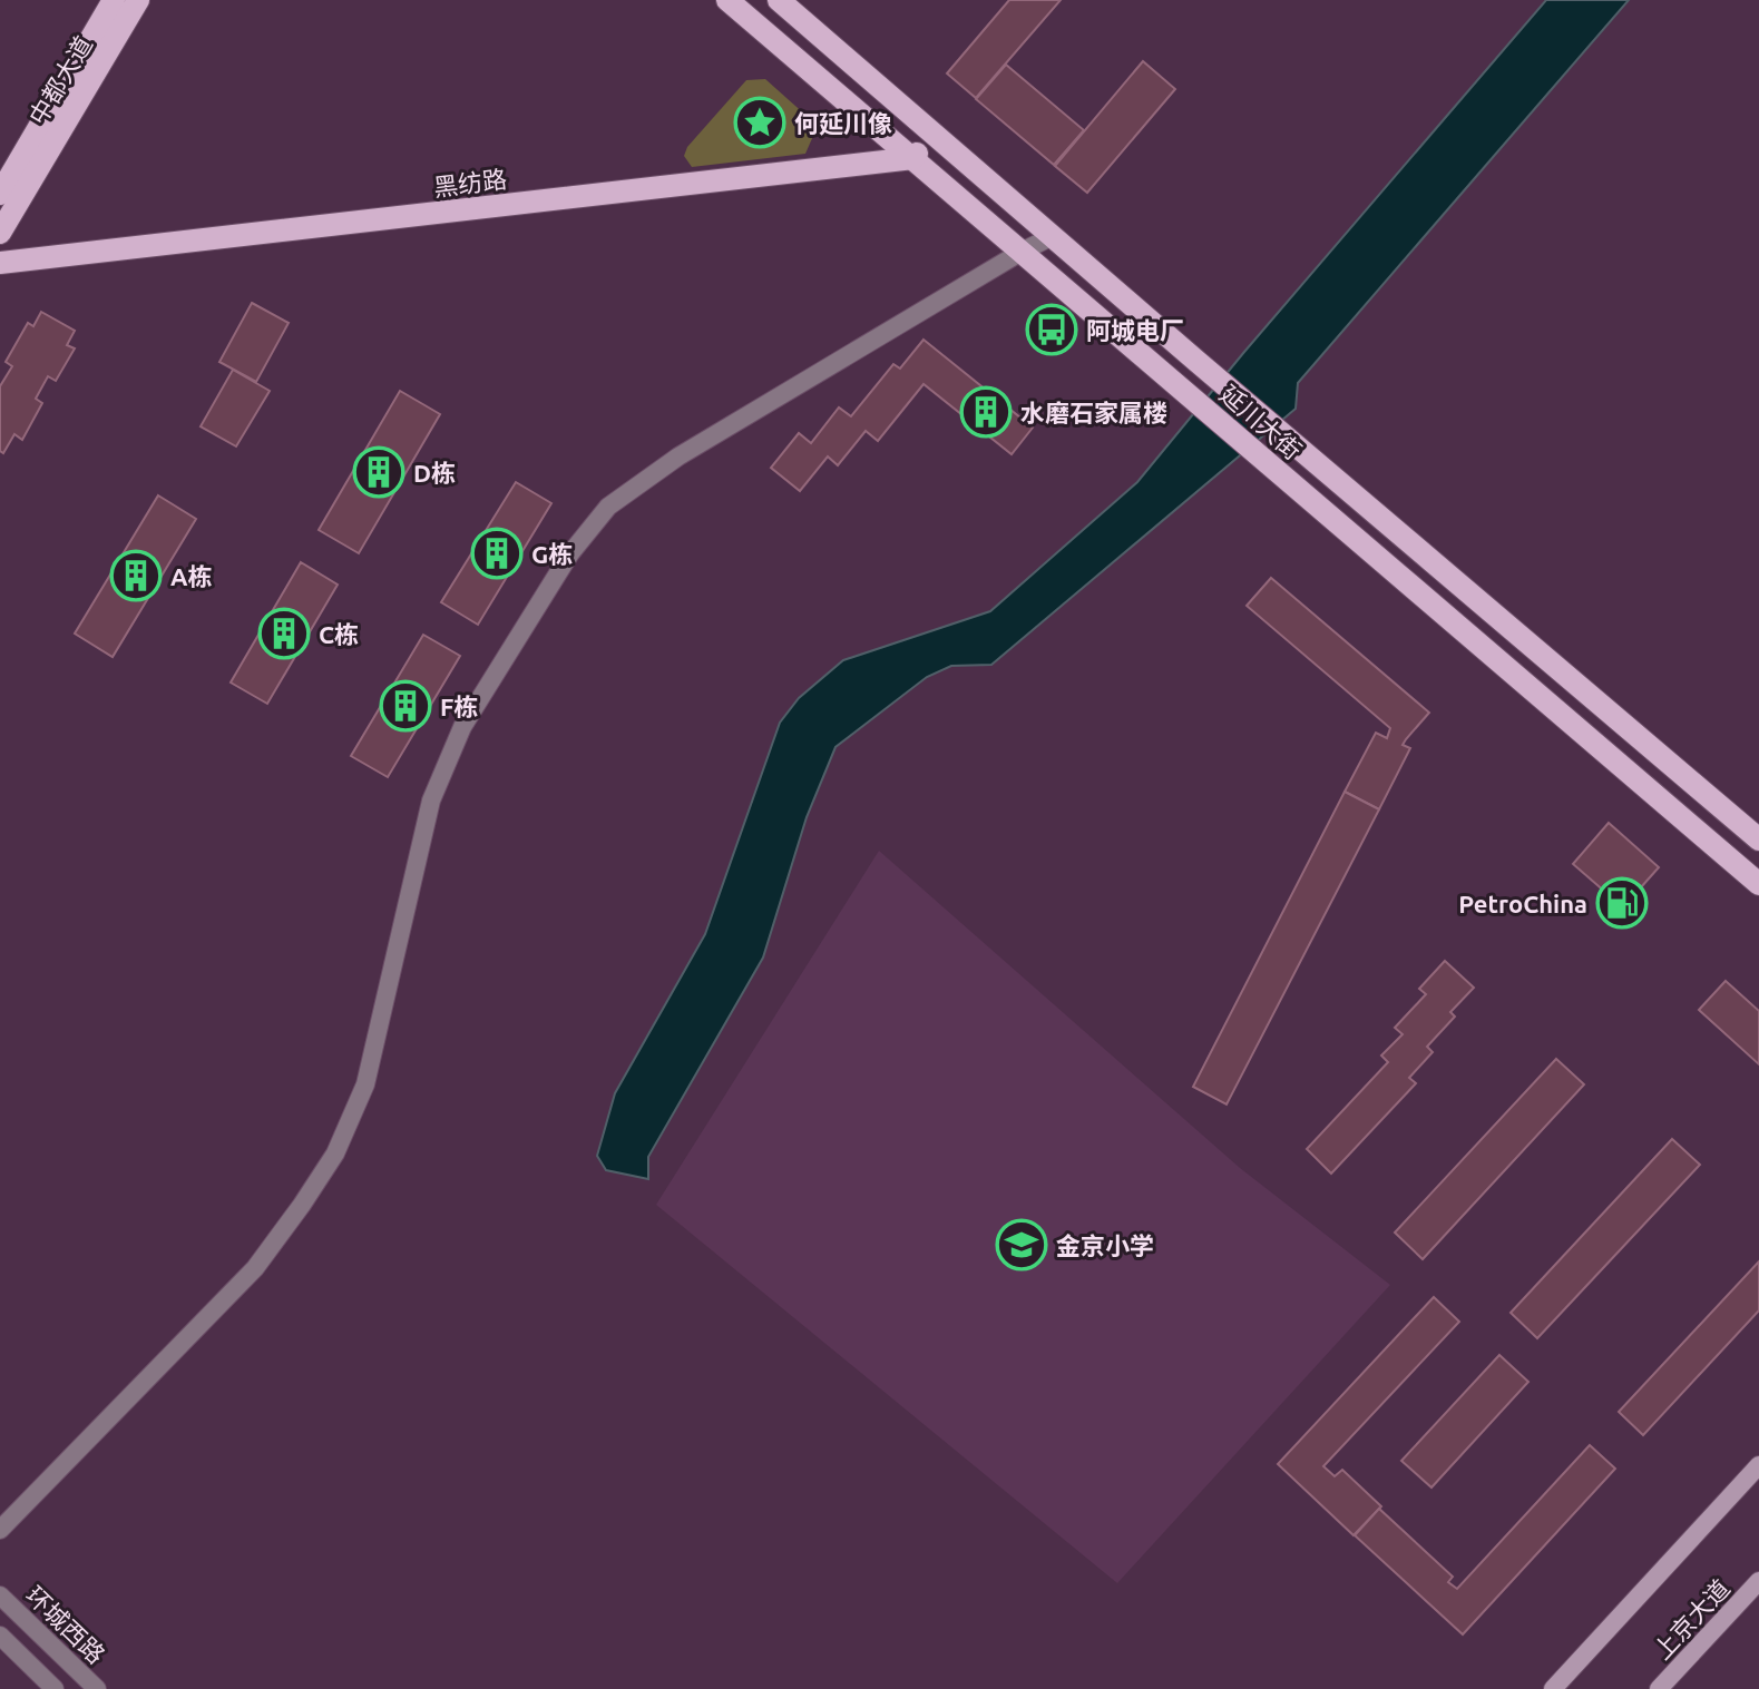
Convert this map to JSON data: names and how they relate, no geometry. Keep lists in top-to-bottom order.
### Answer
{
  "streets": {
    "main road": [
      "中都大道",
      "黑纺路",
      "延川大街",
      "上京大道"
    ],
    "street": ["环城西路"]
  },
  "crossings": [
    ["黑纺路", "延川大街"]
  ],
  "places": {
    "place": ["何延川像"],
    "bus stop": ["阿城电厂"],
    "building": [
      "水磨石家属楼",
      "D栋",
      "G栋",
      "A栋",
      "C栋",
      "F栋"
    ],
    "fuel station": ["PetroChina"],
    "school or university": ["金京小学"]
  }
}
